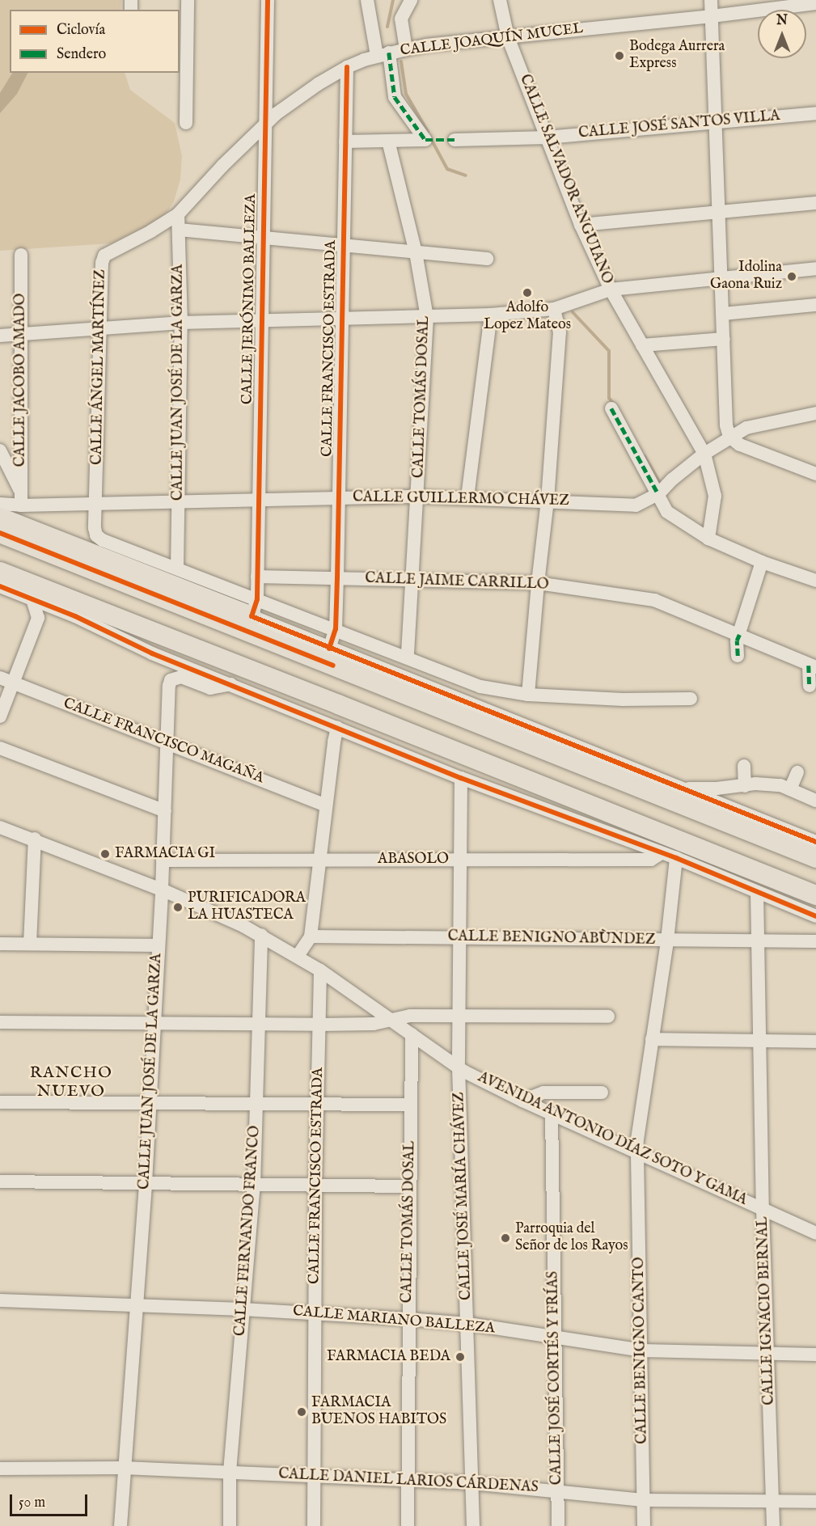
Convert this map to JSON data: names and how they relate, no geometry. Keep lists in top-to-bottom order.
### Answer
{
  "streets": {
    "street": [
      "CALLE JOAQUÍN MUCEL",
      "CALLE JOSÉ SANTOS VILLA",
      "CALLE SALVADOR ANGUIANO",
      "CALLE JERÓNIMO BALLEZA",
      "CALLE FRANCISCO ESTRADA",
      "CALLE ÁNGEL MARTÍNEZ",
      "CALLE JACOBO AMADO",
      "CALLE JUAN JOSÉ DE LA GARZA",
      "CALLE TOMÁS DOSAL",
      "CALLE GUILLERMO CHÁVEZ",
      "CALLE JAIME CARRILLO",
      "CALLE FRANCISCO MAGAÑA",
      "ABASOLO",
      "CALLE BENIGNO ABÙNDEZ",
      "AVENIDA ANTONIO DÍAZ SOTO Y GAMA",
      "CALLE JOSÉ MARÍA CHÁVEZ",
      "CALLE FERNANDO FRANCO",
      "CALLE IGNACIO BERNAL",
      "CALLE MARIANO BALLEZA",
      "CALLE BENIGNO CANTO",
      "CALLE JOSÉ CORTÉS Y FRÍAS",
      "CALLE DANIEL LARIOS CÁRDENAS"
    ]
  },
  "crossings": [
    ["CALLE JOAQUÍN MUCEL", "CALLE SALVADOR ANGUIANO"],
    ["CALLE JOAQUÍN MUCEL", "CALLE JERÓNIMO BALLEZA"],
    ["CALLE JOAQUÍN MUCEL", "CALLE FRANCISCO ESTRADA"],
    ["CALLE JOAQUÍN MUCEL", "CALLE ÁNGEL MARTÍNEZ"],
    ["CALLE JOAQUÍN MUCEL", "CALLE JUAN JOSÉ DE LA GARZA"],
    ["CALLE JOSÉ SANTOS VILLA", "CALLE SALVADOR ANGUIANO"],
    ["CALLE SALVADOR ANGUIANO", "CALLE GUILLERMO CHÁVEZ"],
    ["CALLE JERÓNIMO BALLEZA", "CALLE GUILLERMO CHÁVEZ"],
    ["CALLE JERÓNIMO BALLEZA", "CALLE JAIME CARRILLO"],
    ["CALLE FRANCISCO ESTRADA", "CALLE GUILLERMO CHÁVEZ"],
    ["CALLE FRANCISCO ESTRADA", "CALLE JAIME CARRILLO"],
    ["CALLE FRANCISCO ESTRADA", "AVENIDA ANTONIO DÍAZ SOTO Y GAMA"],
    ["CALLE FRANCISCO ESTRADA", "CALLE MARIANO BALLEZA"],
    ["CALLE FRANCISCO ESTRADA", "CALLE DANIEL LARIOS CÁRDENAS"],
    ["CALLE ÁNGEL MARTÍNEZ", "CALLE JUAN JOSÉ DE LA GARZA"],
    ["CALLE ÁNGEL MARTÍNEZ", "CALLE GUILLERMO CHÁVEZ"],
    ["CALLE JACOBO AMADO", "CALLE GUILLERMO CHÁVEZ"],
    ["CALLE JUAN JOSÉ DE LA GARZA", "CALLE GUILLERMO CHÁVEZ"],
    ["CALLE JUAN JOSÉ DE LA GARZA", "CALLE FRANCISCO MAGAÑA"],
    ["CALLE JUAN JOSÉ DE LA GARZA", "ABASOLO"],
    ["CALLE JUAN JOSÉ DE LA GARZA", "AVENIDA ANTONIO DÍAZ SOTO Y GAMA"],
    ["CALLE JUAN JOSÉ DE LA GARZA", "CALLE MARIANO BALLEZA"],
    ["CALLE JUAN JOSÉ DE LA GARZA", "CALLE DANIEL LARIOS CÁRDENAS"],
    ["CALLE TOMÁS DOSAL", "CALLE GUILLERMO CHÁVEZ"],
    ["CALLE TOMÁS DOSAL", "CALLE JAIME CARRILLO"],
    ["CALLE TOMÁS DOSAL", "AVENIDA ANTONIO DÍAZ SOTO Y GAMA"],
    ["CALLE TOMÁS DOSAL", "CALLE MARIANO BALLEZA"],
    ["CALLE TOMÁS DOSAL", "CALLE DANIEL LARIOS CÁRDENAS"],
    ["ABASOLO", "CALLE JOSÉ MARÍA CHÁVEZ"],
    ["CALLE BENIGNO ABÙNDEZ", "CALLE JOSÉ MARÍA CHÁVEZ"],
    ["CALLE BENIGNO ABÙNDEZ", "CALLE IGNACIO BERNAL"],
    ["CALLE BENIGNO ABÙNDEZ", "CALLE BENIGNO CANTO"],
    ["AVENIDA ANTONIO DÍAZ SOTO Y GAMA", "CALLE JOSÉ MARÍA CHÁVEZ"],
    ["AVENIDA ANTONIO DÍAZ SOTO Y GAMA", "CALLE FERNANDO FRANCO"],
    ["AVENIDA ANTONIO DÍAZ SOTO Y GAMA", "CALLE IGNACIO BERNAL"],
    ["AVENIDA ANTONIO DÍAZ SOTO Y GAMA", "CALLE BENIGNO CANTO"],
    ["AVENIDA ANTONIO DÍAZ SOTO Y GAMA", "CALLE JOSÉ CORTÉS Y FRÍAS"],
    ["CALLE JOSÉ MARÍA CHÁVEZ", "CALLE MARIANO BALLEZA"],
    ["CALLE JOSÉ MARÍA CHÁVEZ", "CALLE DANIEL LARIOS CÁRDENAS"],
    ["CALLE FERNANDO FRANCO", "CALLE MARIANO BALLEZA"],
    ["CALLE FERNANDO FRANCO", "CALLE DANIEL LARIOS CÁRDENAS"],
    ["CALLE IGNACIO BERNAL", "CALLE MARIANO BALLEZA"],
    ["CALLE IGNACIO BERNAL", "CALLE DANIEL LARIOS CÁRDENAS"],
    ["CALLE MARIANO BALLEZA", "CALLE BENIGNO CANTO"],
    ["CALLE MARIANO BALLEZA", "CALLE JOSÉ CORTÉS Y FRÍAS"],
    ["CALLE BENIGNO CANTO", "CALLE DANIEL LARIOS CÁRDENAS"],
    ["CALLE JOSÉ CORTÉS Y FRÍAS", "CALLE DANIEL LARIOS CÁRDENAS"]
  ],
  "districts": ["RANCHO NUEVO"],
  "places": [
    "Bodega Aurrera Express",
    "Idolina Gaona Ruiz",
    "Adolfo Lopez Mateos",
    "FARMACIA GI",
    "PURIFICADORA LA HUASTECA",
    "Parroquia del Señor de los Rayos",
    "FARMACIA BEDA",
    "FARMACIA BUENOS HABITOS"
  ],
  "legend": ["Ciclovía", "Sendero"],
  "scale_bar": "50 m",
  "north": "top"
}
